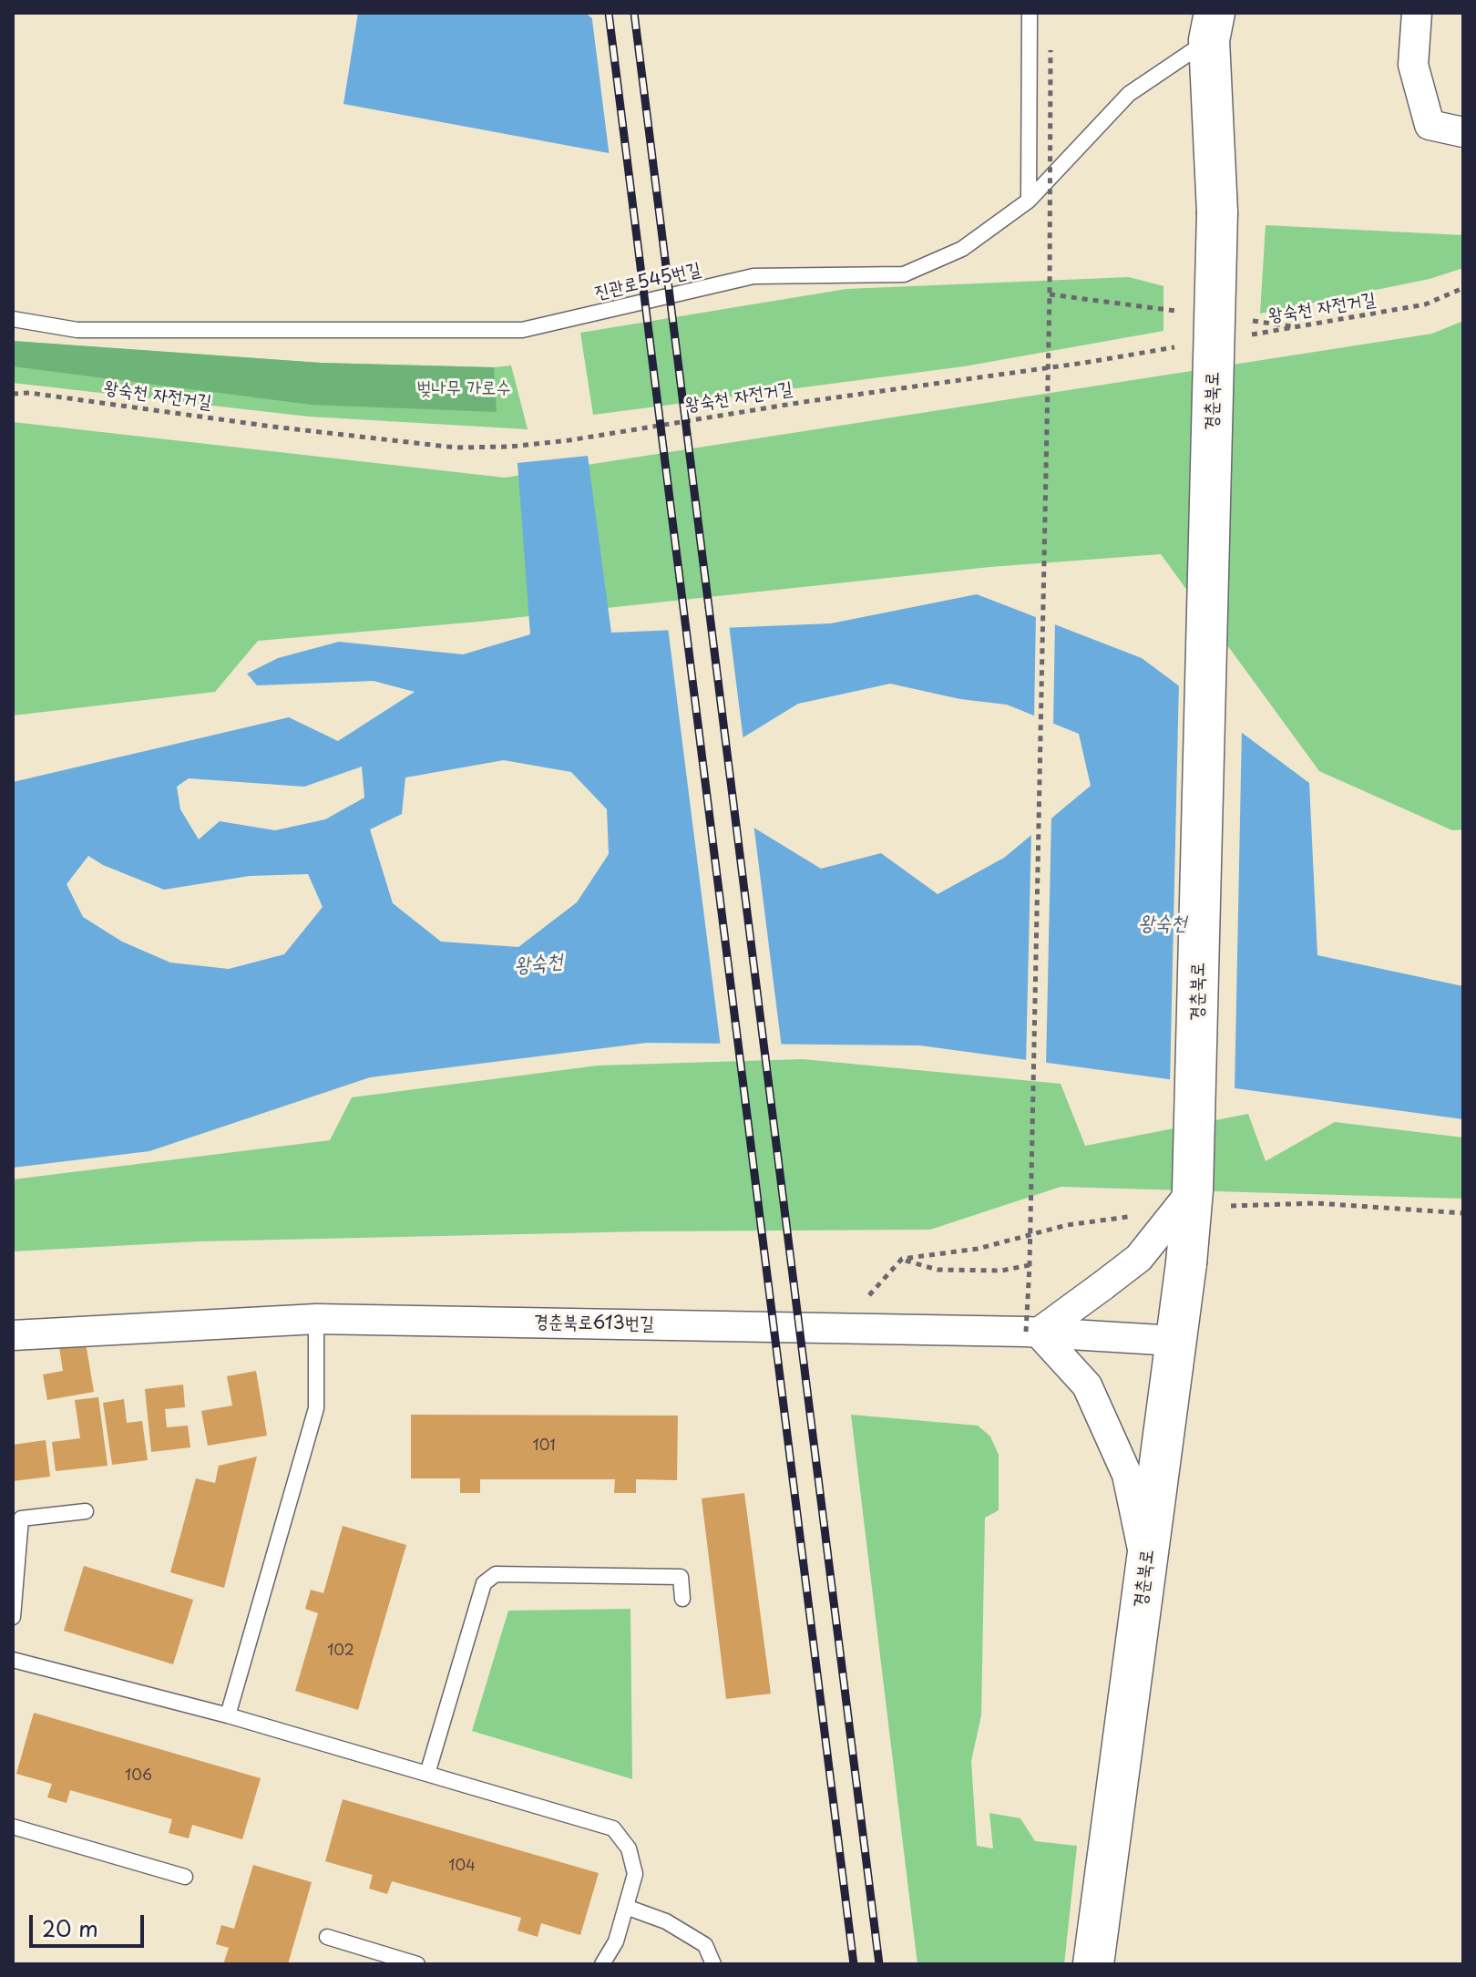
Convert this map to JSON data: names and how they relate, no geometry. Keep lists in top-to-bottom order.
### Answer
{
  "streets": {
    "street": ["경춘북로", "경춘북로613번길"],
    "lane": ["진관로545번길"],
    "path": ["왕숙천 자전거길"]
  },
  "crossings": [
    ["진관로545번길", "경춘북로"],
    ["경춘북로", "경춘북로613번길"]
  ],
  "water": ["왕숙천"],
  "parks": ["벚나무 가로수"],
  "house_numbers": [
    "101",
    "102",
    "106",
    "104"
  ],
  "scale_bar": "20 m"
}
